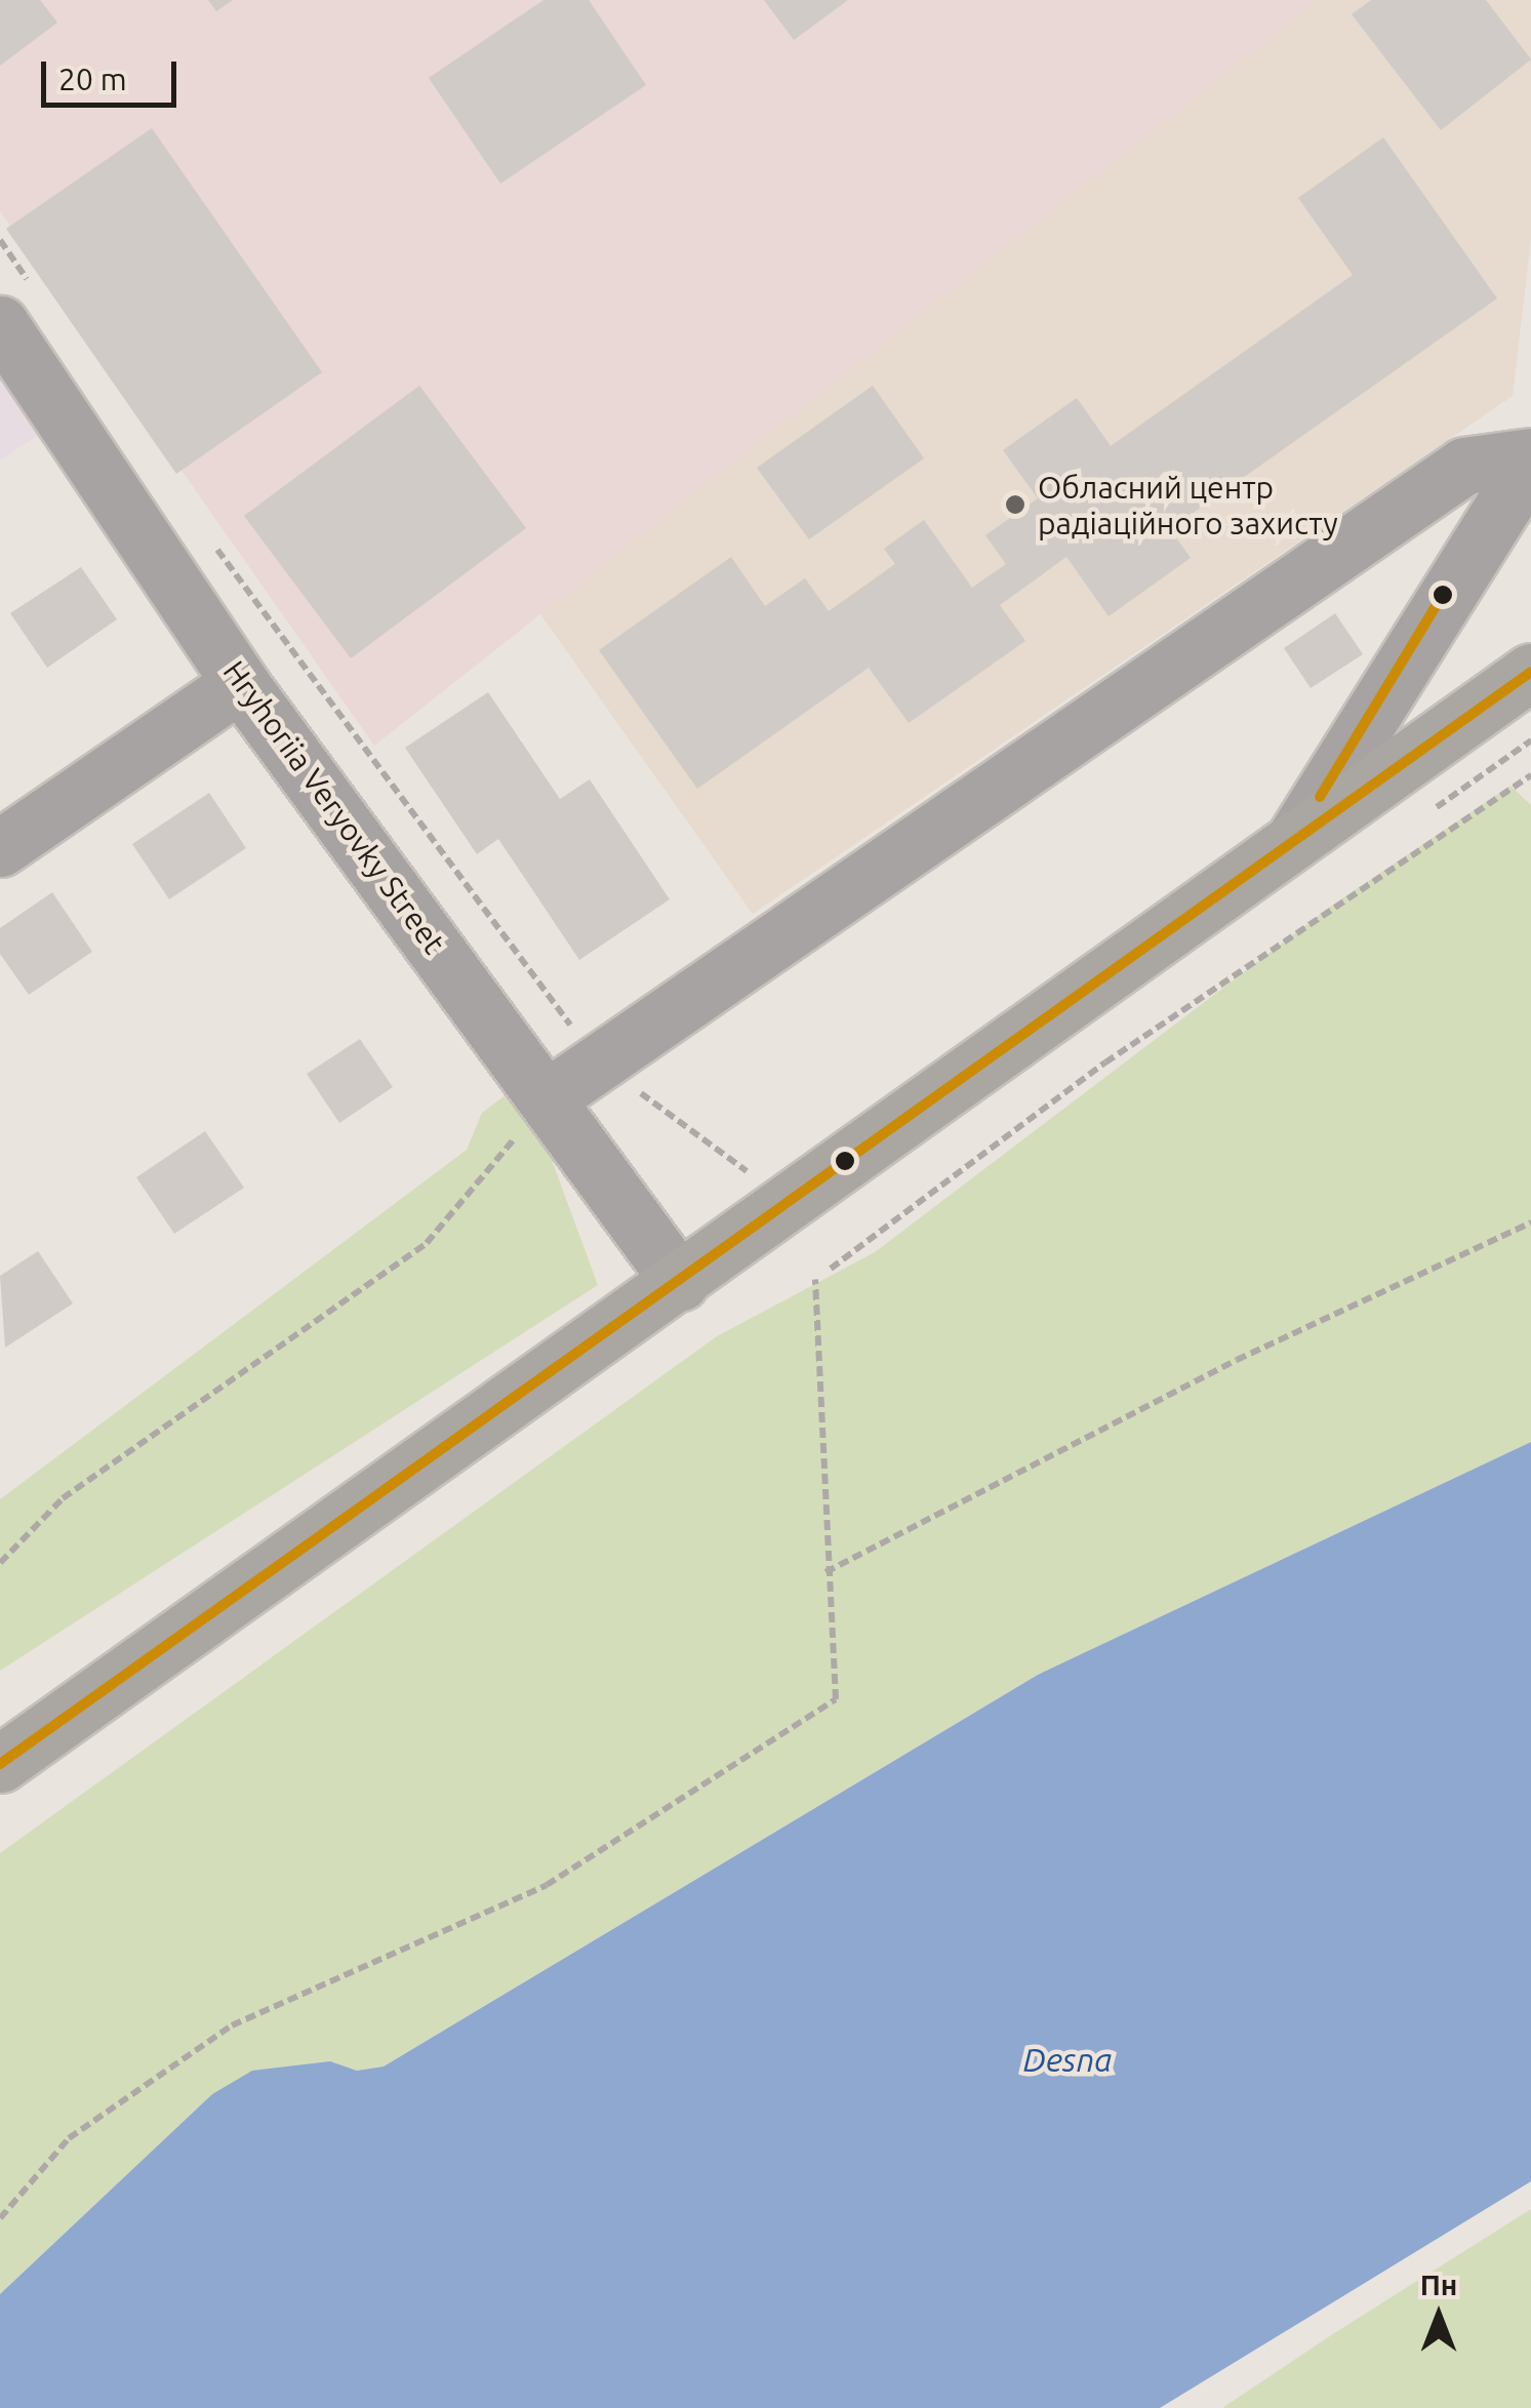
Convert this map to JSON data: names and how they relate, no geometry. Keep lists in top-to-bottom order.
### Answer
{
  "streets": {
    "street": ["Hryhoriia Veryovky Street"]
  },
  "water": ["Desna"],
  "places": ["Обласний центр радіаційного захисту"],
  "scale_bar": "20 m",
  "north": "top"
}
